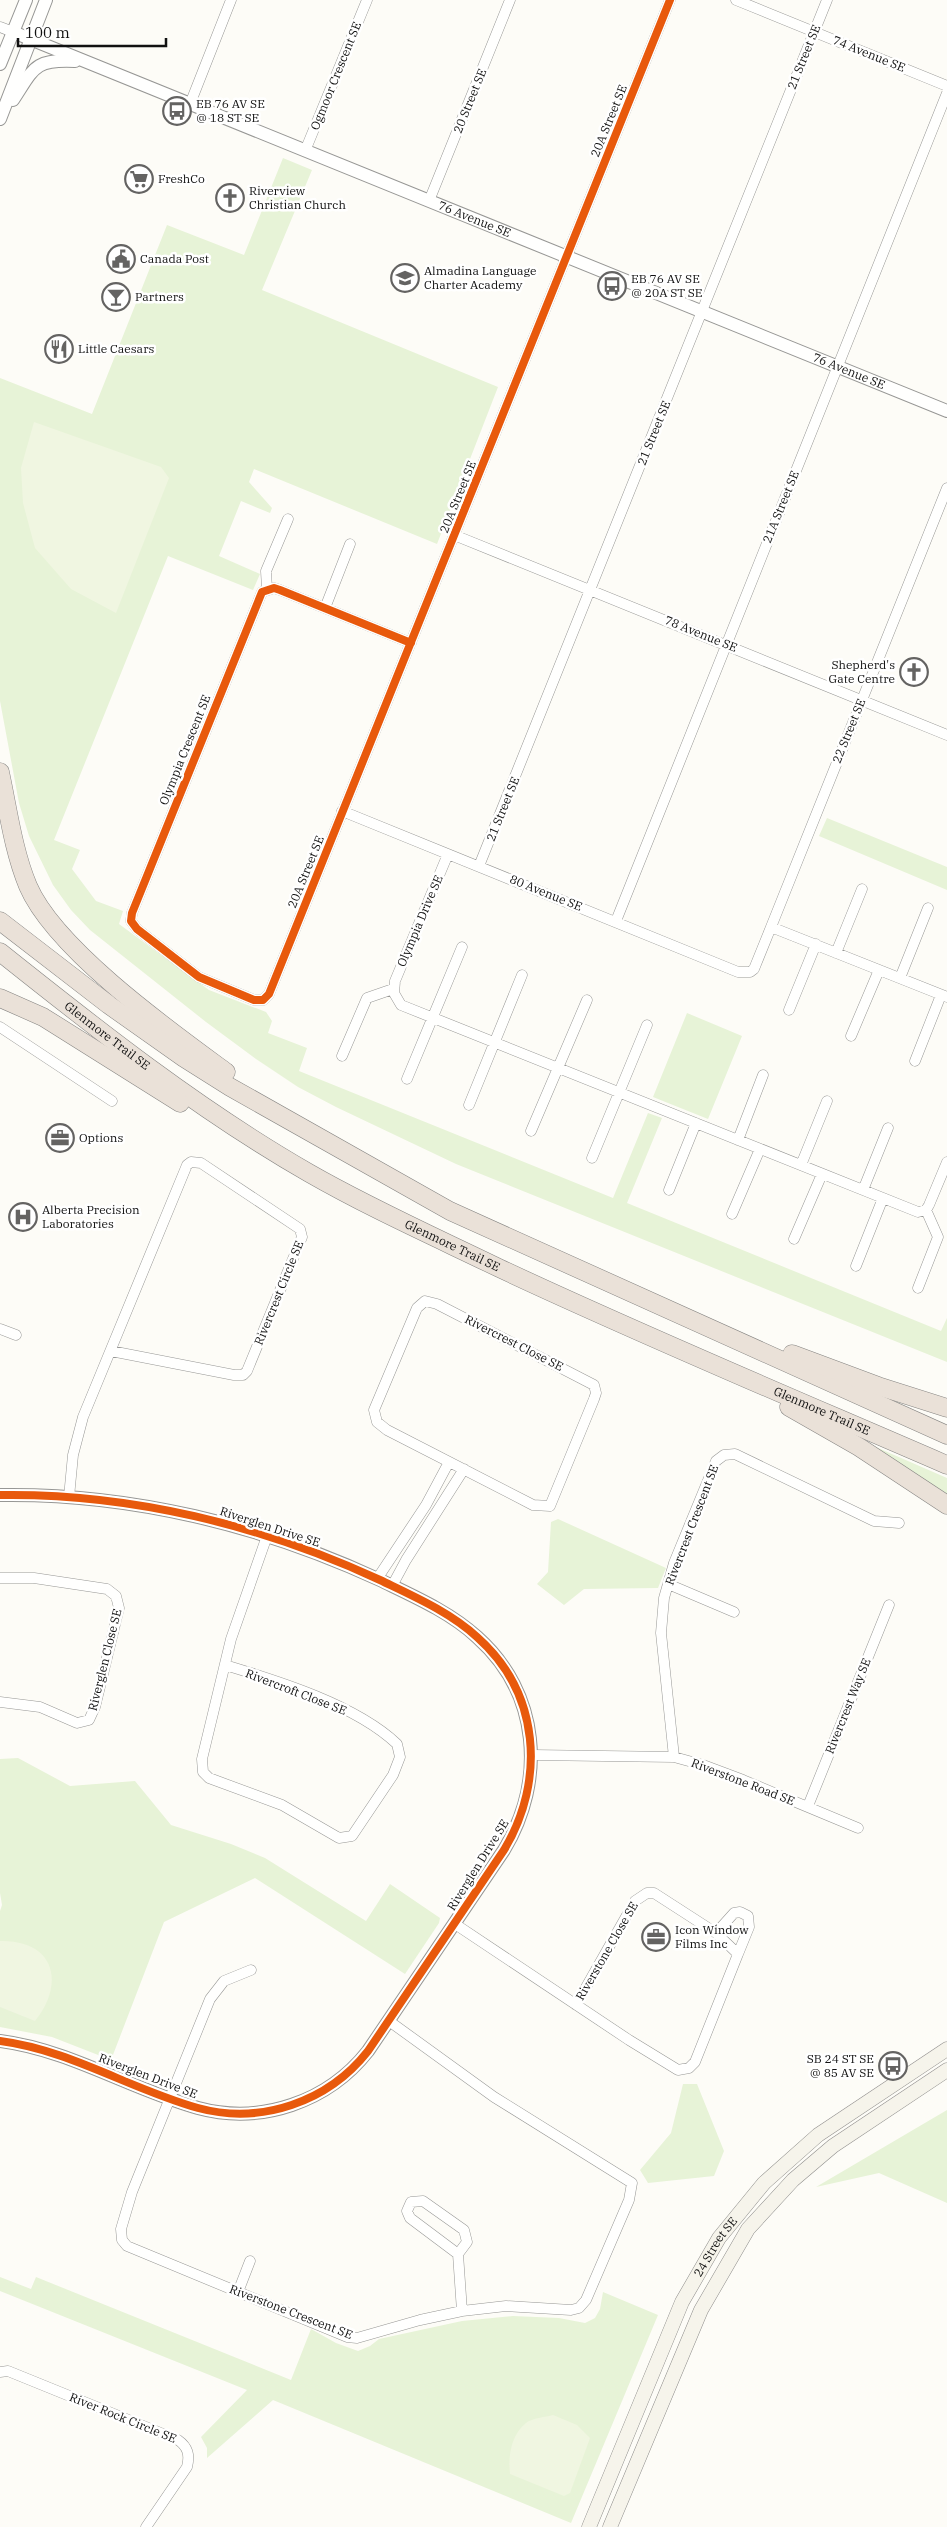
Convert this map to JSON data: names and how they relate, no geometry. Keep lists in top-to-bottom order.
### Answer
{
  "streets": {
    "highway": ["Glenmore Trail SE"],
    "main road": ["24 Street SE"],
    "street": [
      "74 Avenue SE",
      "21 Street SE",
      "Ogmoor Crescent SE",
      "20 Street SE",
      "20A Street SE",
      "76 Avenue SE",
      "21A Street SE",
      "78 Avenue SE",
      "22 Street SE",
      "Olympia Crescent SE",
      "80 Avenue SE",
      "Olympia Drive SE",
      "Rivercrest Circle SE",
      "Rivercrest Close SE",
      "Rivercrest Crescent SE",
      "Riverglen Drive SE",
      "Riverglen Close SE",
      "Rivercroft Close SE",
      "Rivercrest Way SE",
      "Riverstone Road SE",
      "Riverstone Close SE",
      "Riverstone Crescent SE",
      "River Rock Circle SE"
    ]
  },
  "crossings": [
    ["74 Avenue SE", "21 Street SE"],
    ["21 Street SE", "76 Avenue SE"],
    ["21 Street SE", "78 Avenue SE"],
    ["21 Street SE", "80 Avenue SE"],
    ["Ogmoor Crescent SE", "76 Avenue SE"],
    ["20 Street SE", "76 Avenue SE"],
    ["20A Street SE", "76 Avenue SE"],
    ["20A Street SE", "78 Avenue SE"],
    ["20A Street SE", "Olympia Crescent SE"],
    ["20A Street SE", "80 Avenue SE"],
    ["76 Avenue SE", "21A Street SE"],
    ["21A Street SE", "78 Avenue SE"],
    ["21A Street SE", "80 Avenue SE"],
    ["78 Avenue SE", "22 Street SE"],
    ["22 Street SE", "80 Avenue SE"],
    ["80 Avenue SE", "Olympia Drive SE"],
    ["Rivercrest Circle SE", "Riverglen Drive SE"],
    ["Rivercrest Crescent SE", "Riverstone Road SE"],
    ["Riverglen Drive SE", "Rivercroft Close SE"],
    ["Riverglen Drive SE", "Riverstone Road SE"],
    ["Riverglen Drive SE", "Riverstone Close SE"],
    ["Riverglen Drive SE", "Riverstone Crescent SE"],
    ["Rivercrest Way SE", "Riverstone Road SE"]
  ],
  "places": {
    "bus stop": ["EB 76 AV SE @ 18 ST SE", "EB 76 AV SE @ 20A ST SE", "SB 24 ST SE @ 85 AV SE"],
    "supermarket": ["FreshCo"],
    "church": ["Riverview Christian Church", "Shepherd's Gate Centre"],
    "public building": ["Canada Post"],
    "school or university": ["Almadina Language Charter Academy"],
    "bar": ["Partners"],
    "restaurant": ["Little Caesars"],
    "office": ["Options", "Icon Window Films Inc"],
    "hospital": ["Alberta Precision Laboratories"]
  },
  "scale_bar": "100 m"
}
